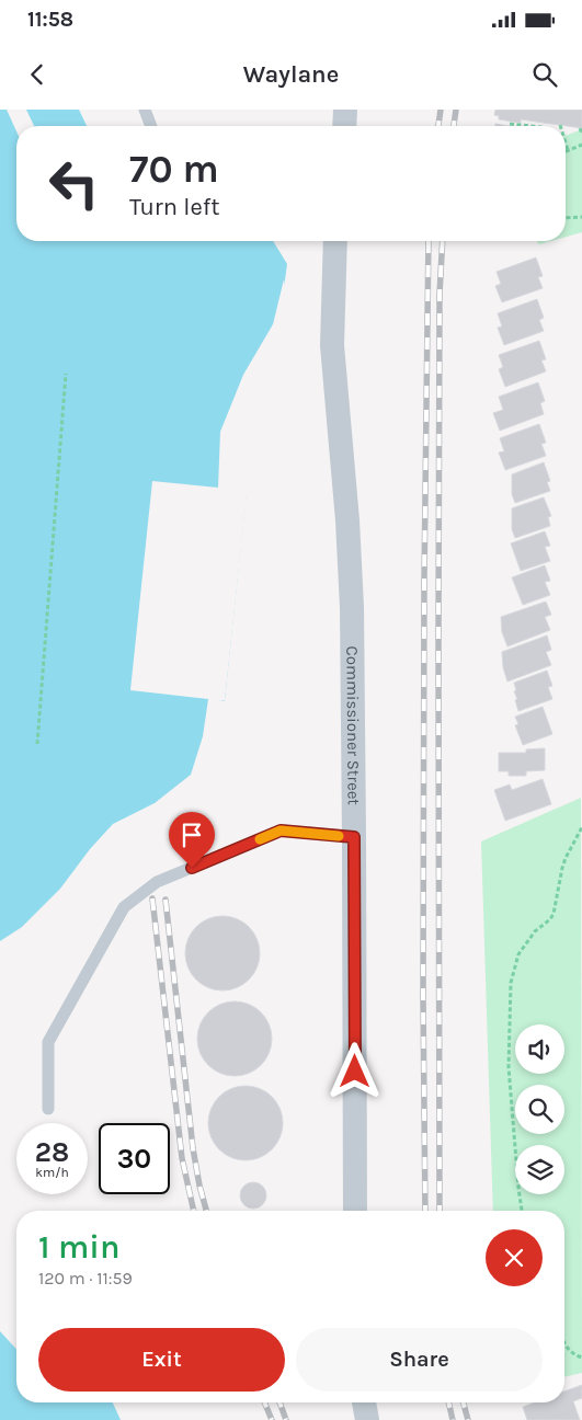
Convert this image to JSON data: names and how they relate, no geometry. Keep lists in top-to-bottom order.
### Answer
{
  "streets": {
    "street": ["Commissioner Street"]
  },
  "page": {
    "status": "11:58",
    "header": "Waylane",
    "turn": ["70 m", "Turn left"],
    "speed": "28 km/h",
    "limit": "30",
    "heading": ["1 min", "120 m · 11:59"],
    "buttons": ["Exit", "Share"]
  }
}
